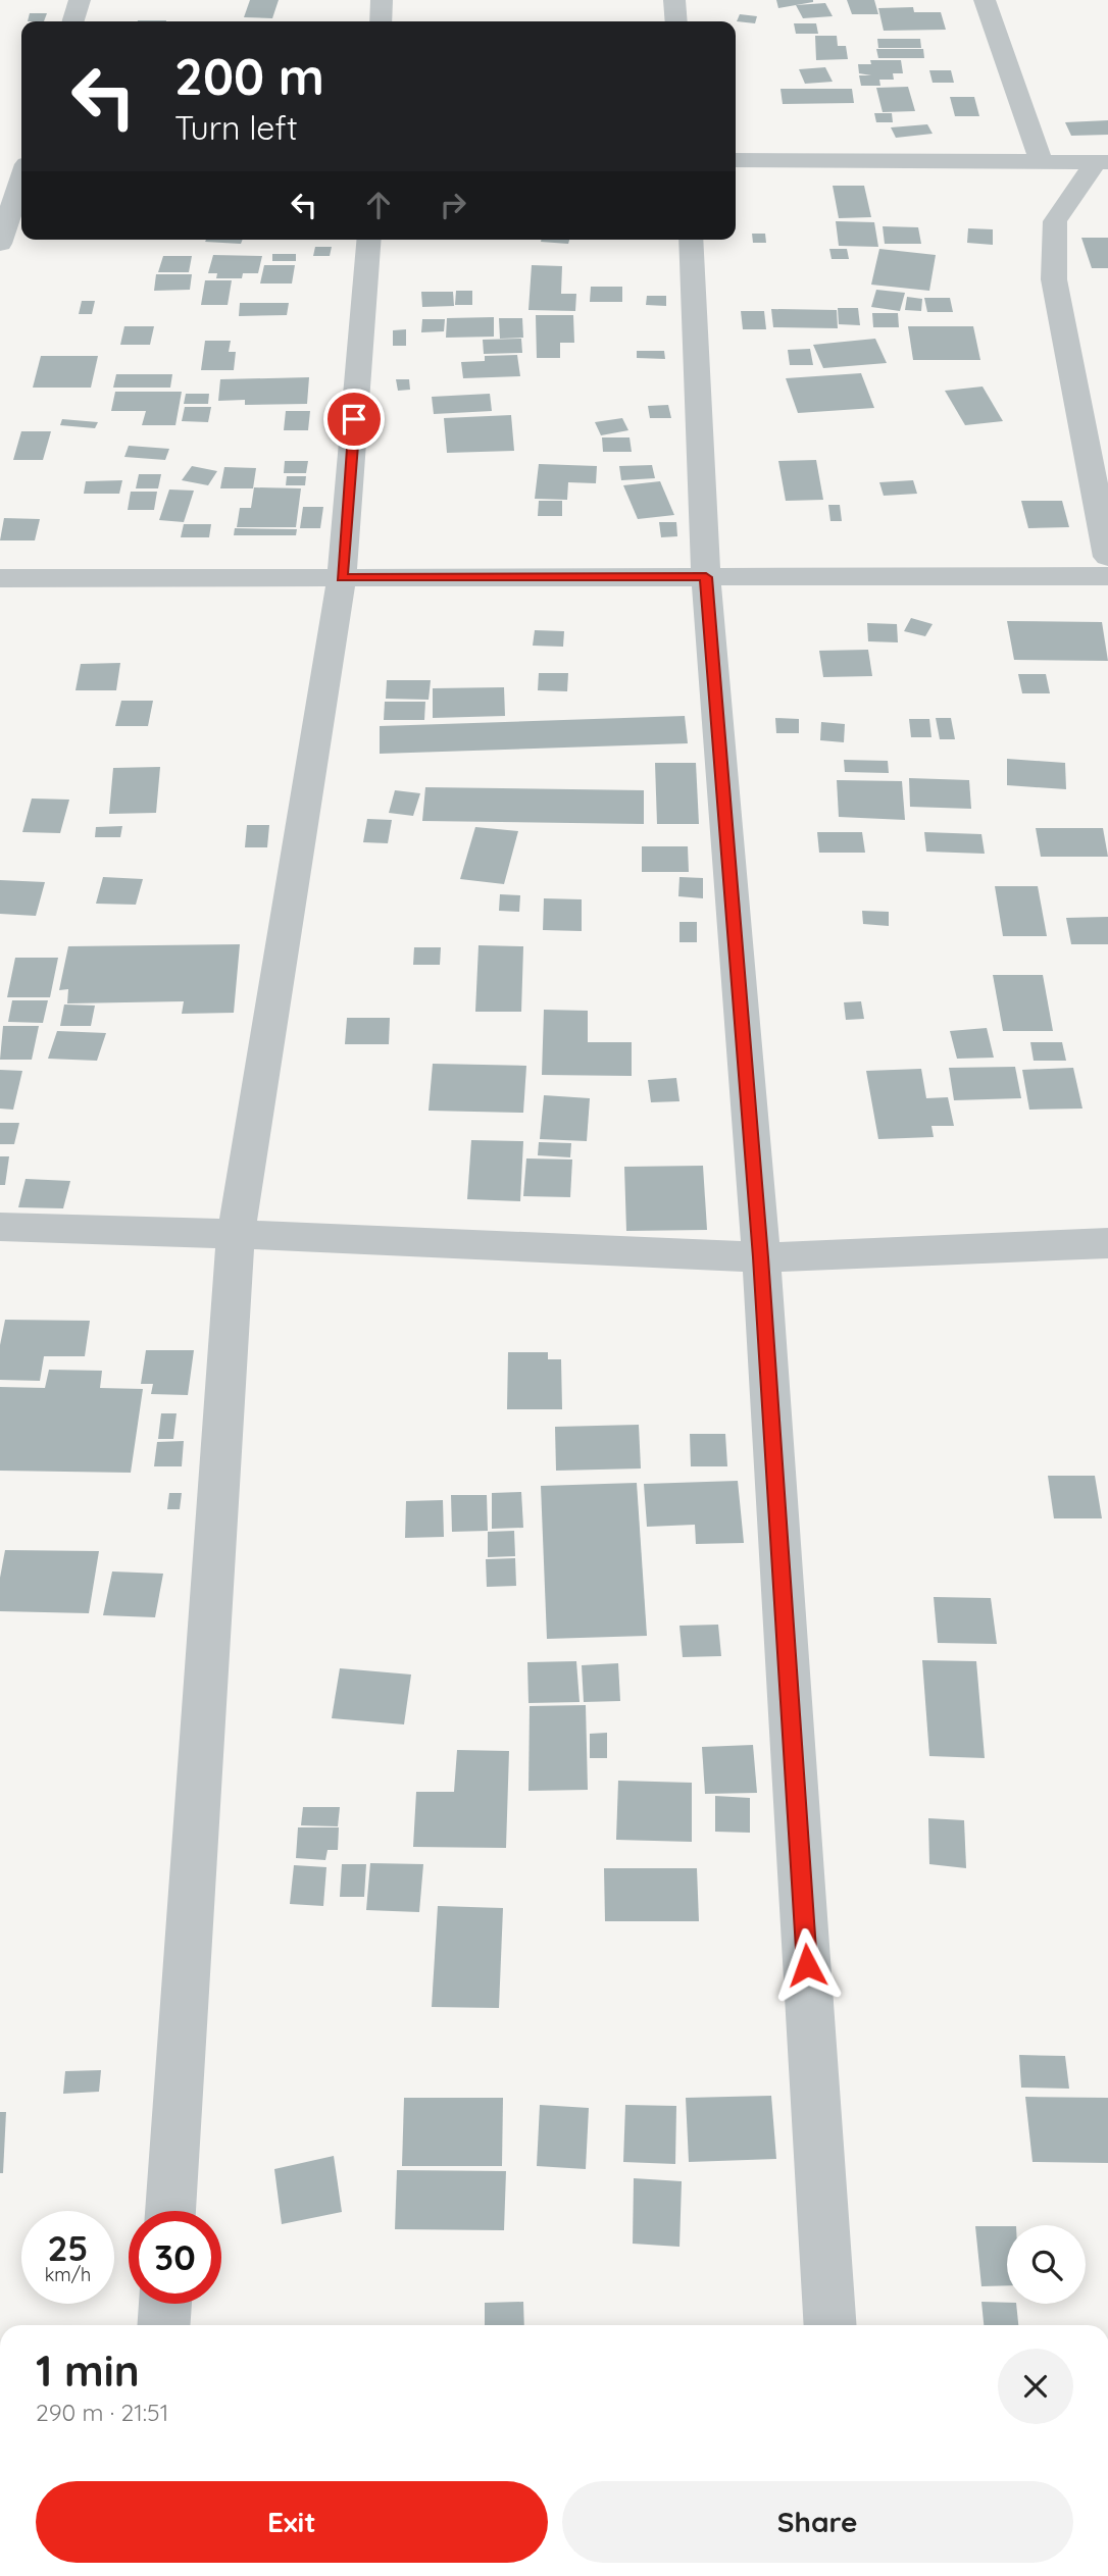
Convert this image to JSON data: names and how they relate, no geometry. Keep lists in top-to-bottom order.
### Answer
{
  "page": {
    "turn": ["200 m", "Turn left"],
    "speed": "25 km/h",
    "limit": "30",
    "heading": ["1 min", "290 m · 21:51"],
    "buttons": ["Exit", "Share"]
  }
}
